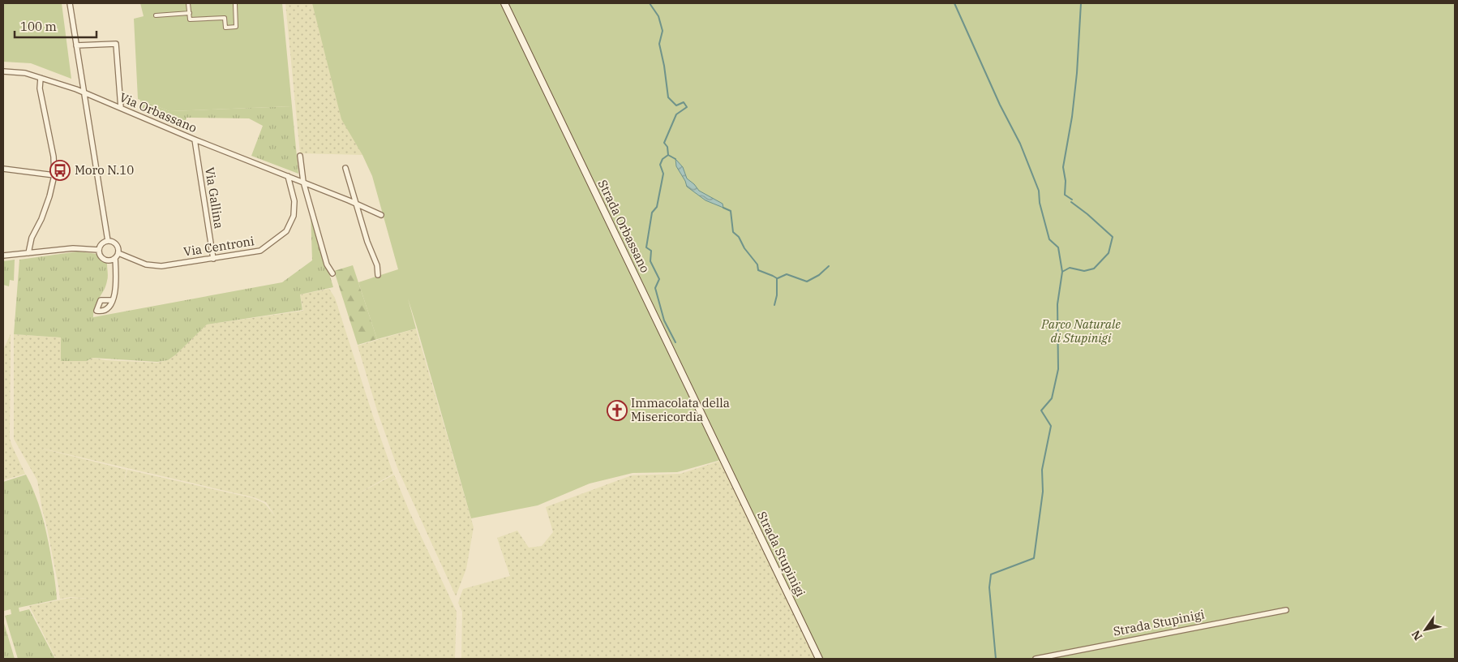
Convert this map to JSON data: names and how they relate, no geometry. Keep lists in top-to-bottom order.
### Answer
{
  "streets": {
    "main road": ["Strada Orbassano", "Strada Stupinigi"],
    "street": ["Via Orbassano", "Via Gallina", "Via Centroni"]
  },
  "crossings": [
    ["Via Orbassano", "Via Gallina"],
    ["Via Orbassano", "Via Centroni"],
    ["Via Gallina", "Via Centroni"],
    ["Strada Orbassano", "Strada Stupinigi"]
  ],
  "parks": ["Parco Naturale di Stupinigi"],
  "places": {
    "bus stop": ["Moro N.10"],
    "church": ["Immacolata della Misericordia"]
  },
  "scale_bar": "100 m",
  "north": "bottom left"
}
